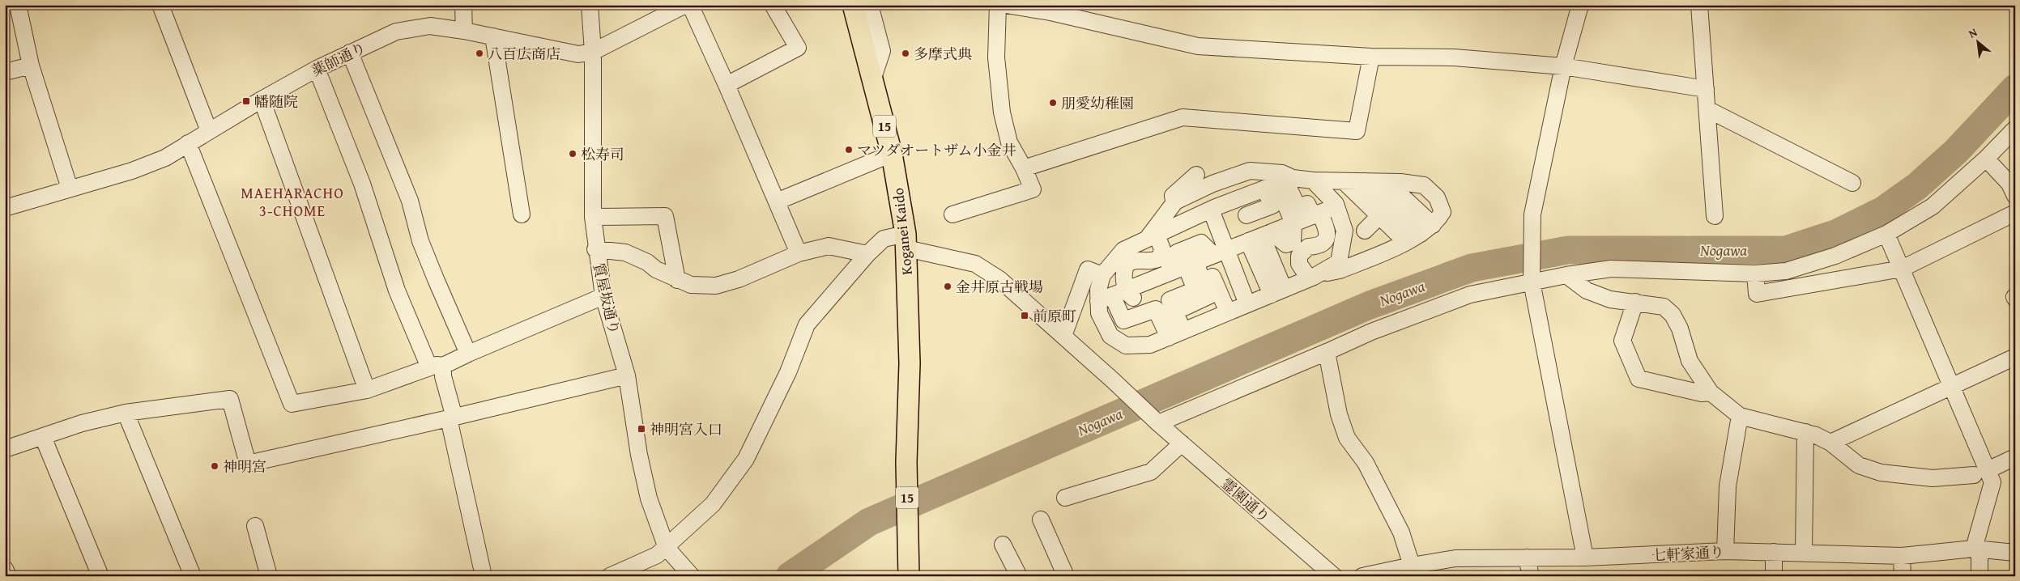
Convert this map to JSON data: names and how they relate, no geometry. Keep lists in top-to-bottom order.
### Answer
{
  "streets": {
    "main road": ["15", "Koganei Kaido"],
    "street": [
      "薬師通り",
      "質屋坂通り",
      "霊園通り",
      "七軒家通り"
    ]
  },
  "crossings": [
    ["薬師通り", "質屋坂通り"]
  ],
  "districts": ["MAEHARACHO 3-CHOME"],
  "water": ["Nogawa"],
  "places": {
    "other": [
      "八百広商店",
      "多摩式典",
      "朋愛幼稚園",
      "マツダオートザム小金井",
      "松寿司",
      "金井原古戦場",
      "神明宮"
    ],
    "transit": ["幡随院", "前原町", "神明宮入口"]
  },
  "north": "top left"
}
